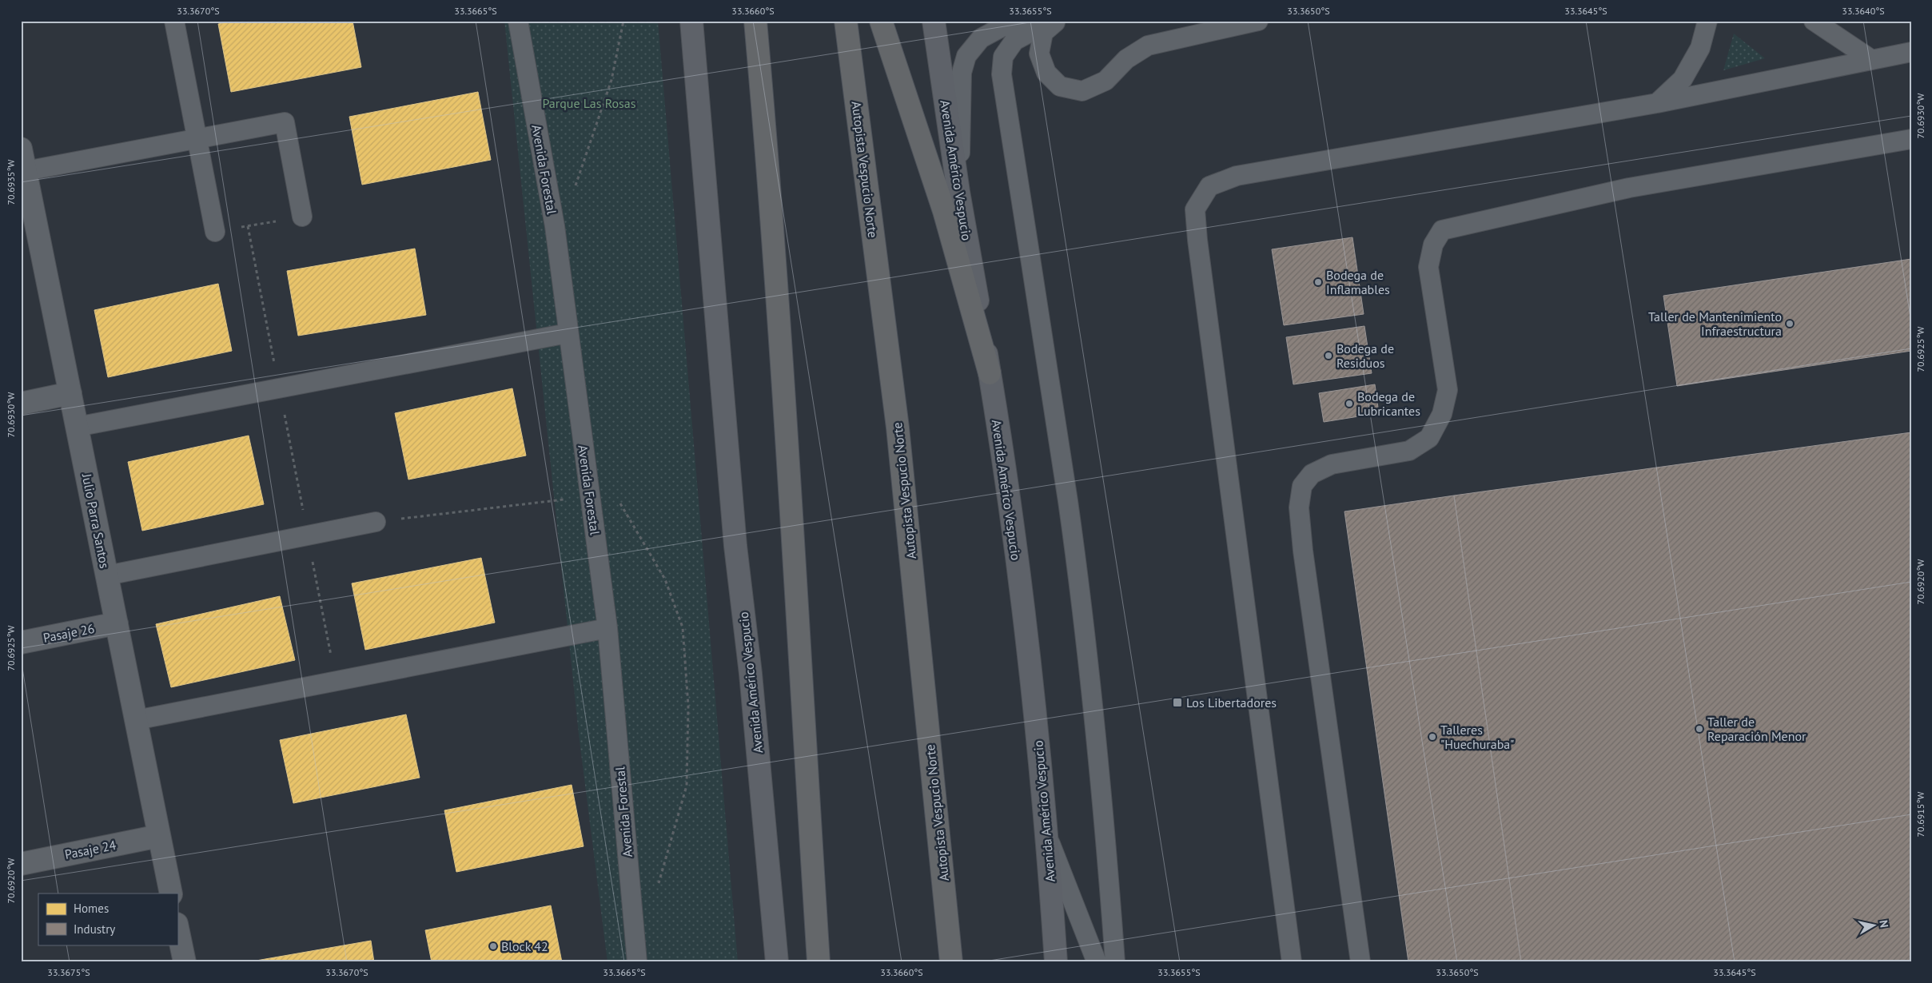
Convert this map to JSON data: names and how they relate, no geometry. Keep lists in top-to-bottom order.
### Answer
{
  "streets": {
    "highway": ["Autopista Vespucio Norte"],
    "main road": ["Avenida Américo Vespucio"],
    "street": ["Julio Parra Santos", "Pasaje 26", "Pasaje 24"],
    "lane": ["Avenida Forestal"]
  },
  "crossings": [
    ["Julio Parra Santos", "Pasaje 26"],
    ["Julio Parra Santos", "Pasaje 24"]
  ],
  "parks": ["Parque Las Rosas"],
  "places": {
    "other": [
      "Bodega de Inflamables",
      "Taller de Mantenimiento Infraestructura",
      "Bodega de Residuos",
      "Bodega de Lubricantes",
      "Taller de Reparación Menor",
      "Talleres \"Huechuraba\"",
      "Block 42"
    ],
    "transit": ["Los Libertadores"]
  },
  "legend": ["Homes", "Industry"],
  "north": "right",
  "coordinates": [
    "33.3670°S",
    "33.3665°S",
    "33.3660°S",
    "33.3655°S",
    "33.3650°S",
    "33.3645°S",
    "33.3640°S",
    "70.6930°W",
    "70.6935°W",
    "70.6925°W",
    "70.6920°W",
    "70.6915°W",
    "33.3675°S"
  ]
}
